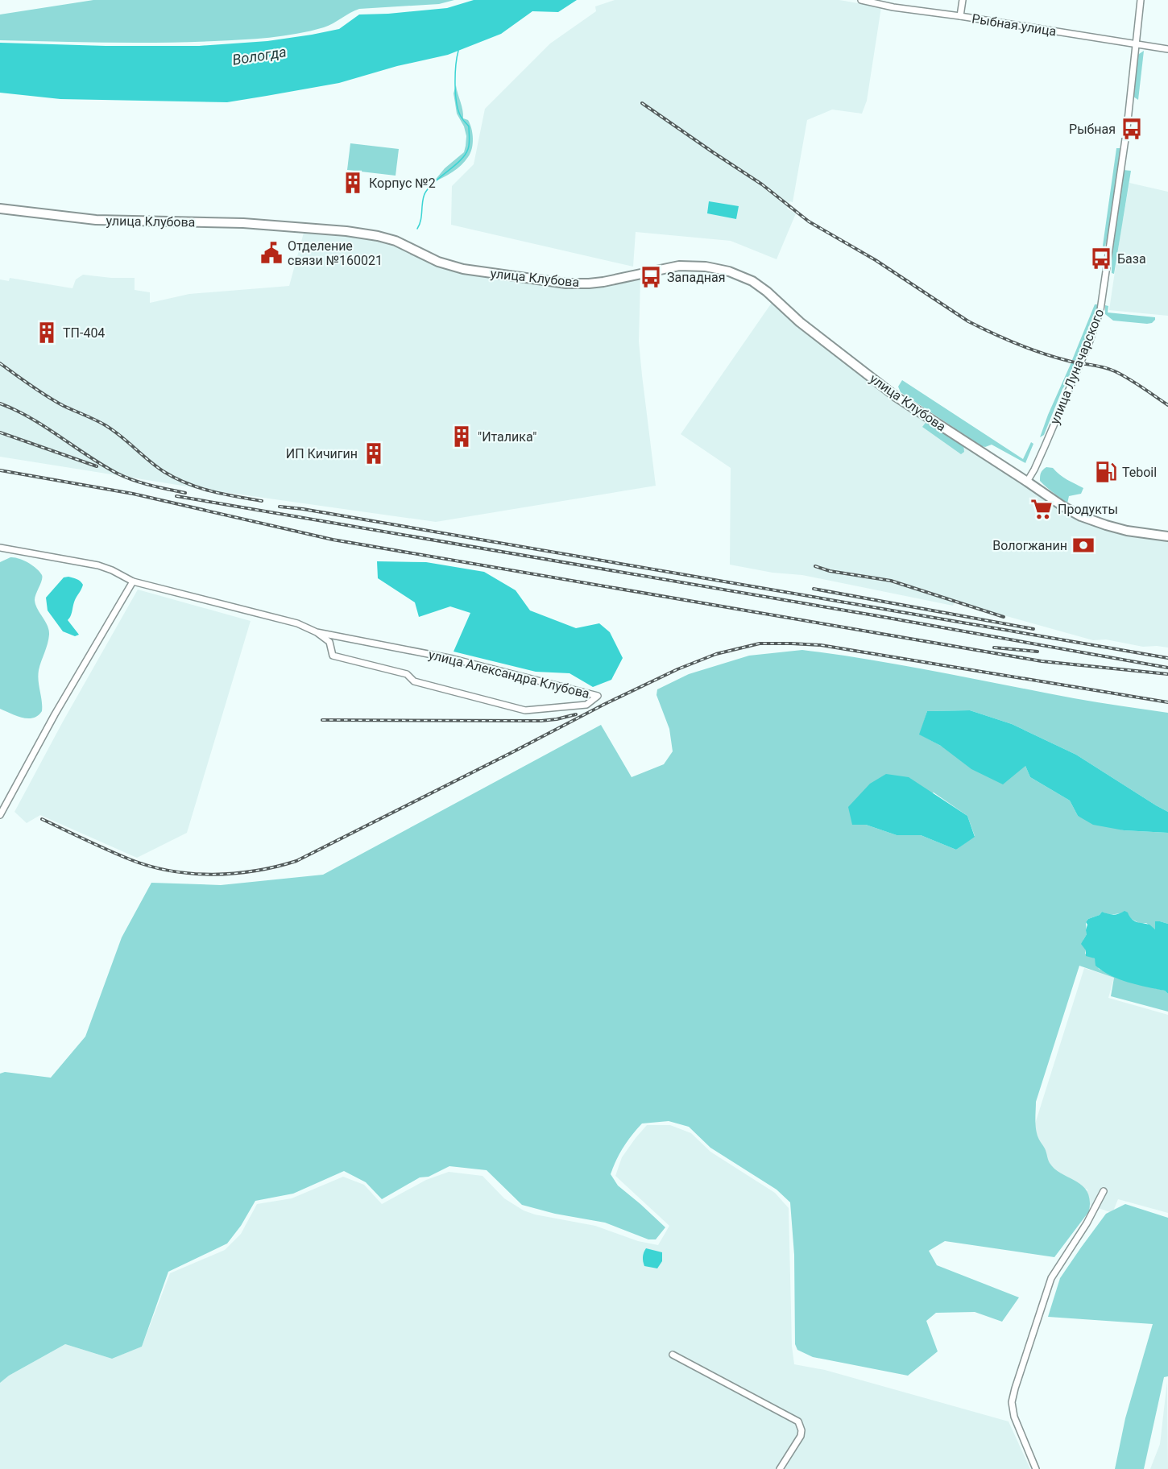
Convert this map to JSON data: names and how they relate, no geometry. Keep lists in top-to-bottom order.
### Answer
{
  "streets": {
    "main road": ["улица Клубова"],
    "street": ["Рыбная улица", "улица Луначарского", "улица Александра Клубова"]
  },
  "crossings": [
    ["Рыбная улица", "улица Луначарского"],
    ["улица Клубова", "улица Луначарского"]
  ],
  "water": ["Вологда"],
  "places": {
    "bus stop": ["Рыбная", "База", "Западная"],
    "building": [
      "Корпус №2",
      "ТП-404",
      "\"Италика\"",
      "ИП Кичигин"
    ],
    "public building": ["Отделение связи №160021"],
    "fuel station": ["Teboil"],
    "supermarket": ["Продукты"],
    "bank": ["Вологжанин"]
  }
}
